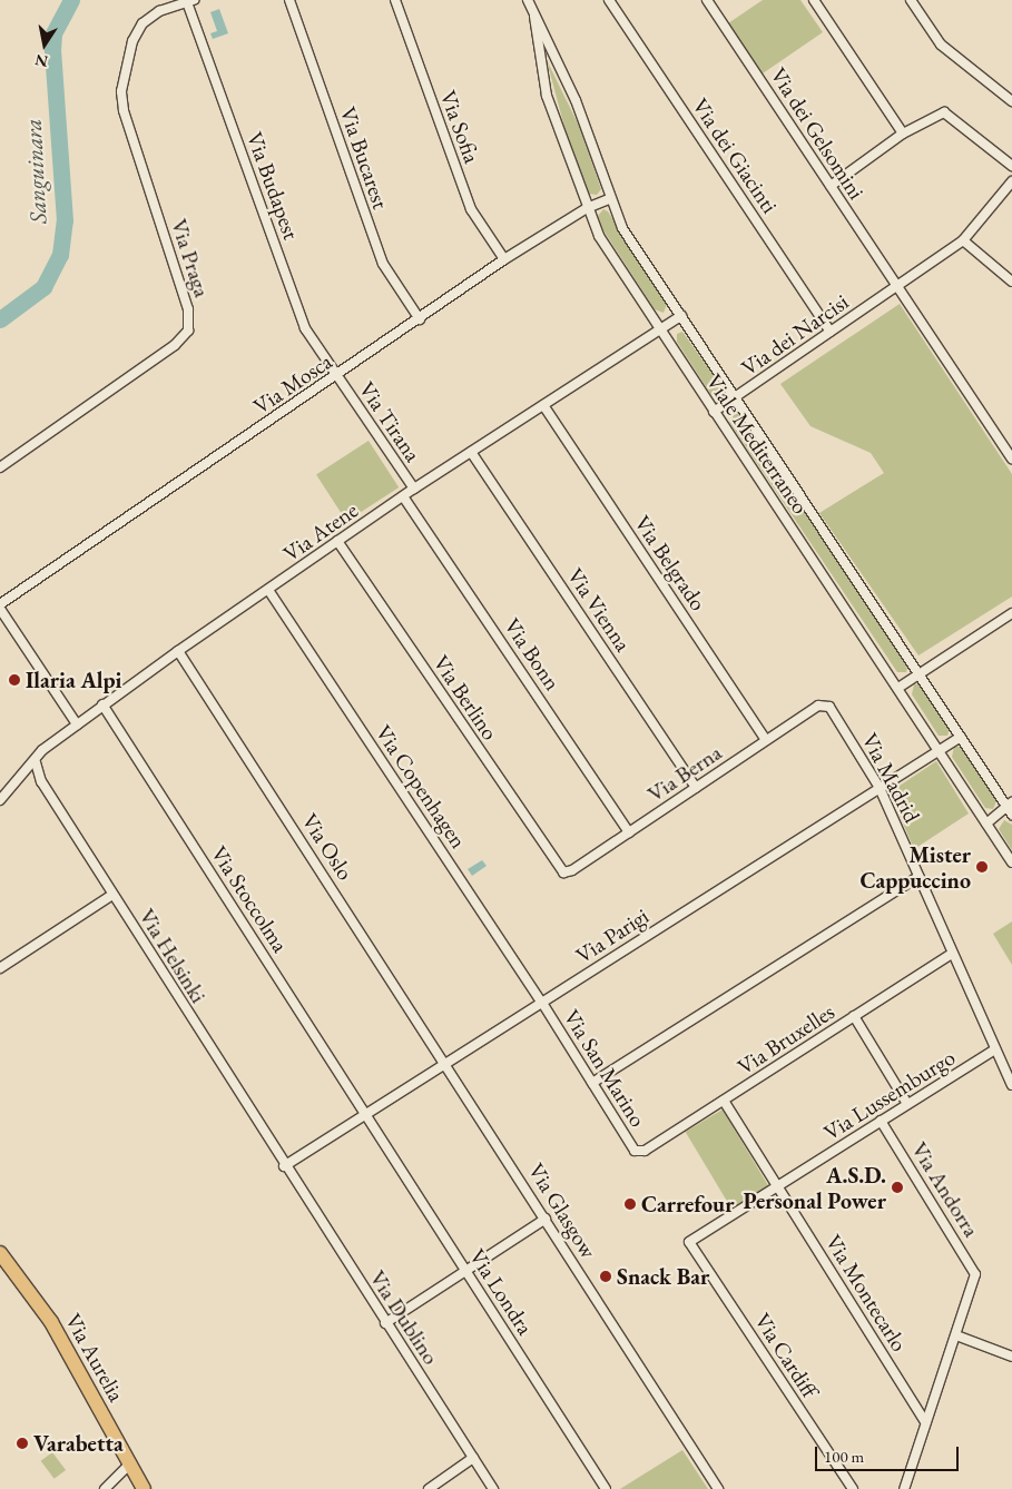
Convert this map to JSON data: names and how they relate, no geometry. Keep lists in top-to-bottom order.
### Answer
{
  "streets": {
    "main road": ["Via Aurelia"],
    "street": [
      "Via Sofia",
      "Via dei Gelsomini",
      "Via dei Giacinti",
      "Via Bucarest",
      "Via Budapest",
      "Via Praga",
      "Via dei Narcisi",
      "Via Mosca",
      "Via Tirana",
      "Viale Mediterraneo",
      "Via Atene",
      "Via Belgrado",
      "Via Vienna",
      "Via Bonn",
      "Via Berlino",
      "Via Berna",
      "Via Madrid",
      "Via Copenhagen",
      "Via Oslo",
      "Via Stoccolma",
      "Via Parigi",
      "Via Helsinki",
      "Via Bruxelles",
      "Via San Marino",
      "Via Lussemburgo",
      "Via Andorra",
      "Via Glasgow",
      "Via Londra",
      "Via Montecarlo",
      "Via Dublino",
      "Via Cardiff"
    ]
  },
  "crossings": [
    ["Via Sofia", "Via Mosca"],
    ["Via dei Gelsomini", "Via dei Narcisi"],
    ["Via dei Giacinti", "Via dei Narcisi"],
    ["Via Bucarest", "Via Mosca"],
    ["Via Budapest", "Via Praga"],
    ["Via Budapest", "Via Mosca"],
    ["Via Budapest", "Via Tirana"],
    ["Via dei Narcisi", "Viale Mediterraneo"],
    ["Via Mosca", "Via Tirana"],
    ["Via Mosca", "Viale Mediterraneo"],
    ["Via Tirana", "Via Atene"],
    ["Viale Mediterraneo", "Via Atene"],
    ["Viale Mediterraneo", "Via Parigi"],
    ["Via Atene", "Via Belgrado"],
    ["Via Atene", "Via Vienna"],
    ["Via Atene", "Via Bonn"],
    ["Via Atene", "Via Berlino"],
    ["Via Atene", "Via Copenhagen"],
    ["Via Atene", "Via Oslo"],
    ["Via Atene", "Via Stoccolma"],
    ["Via Atene", "Via Helsinki"],
    ["Via Belgrado", "Via Berna"],
    ["Via Vienna", "Via Berna"],
    ["Via Bonn", "Via Berna"],
    ["Via Berlino", "Via Berna"],
    ["Via Berna", "Via Madrid"],
    ["Via Madrid", "Via Parigi"],
    ["Via Madrid", "Via Bruxelles"],
    ["Via Madrid", "Via Lussemburgo"],
    ["Via Copenhagen", "Via Parigi"],
    ["Via Copenhagen", "Via San Marino"],
    ["Via Oslo", "Via Parigi"],
    ["Via Oslo", "Via Glasgow"],
    ["Via Stoccolma", "Via Parigi"],
    ["Via Stoccolma", "Via Londra"],
    ["Via Parigi", "Via Helsinki"],
    ["Via Parigi", "Via San Marino"],
    ["Via Parigi", "Via Glasgow"],
    ["Via Parigi", "Via Londra"],
    ["Via Parigi", "Via Dublino"],
    ["Via Helsinki", "Via Dublino"],
    ["Via Bruxelles", "Via San Marino"],
    ["Via Bruxelles", "Via Montecarlo"],
    ["Via Lussemburgo", "Via Andorra"],
    ["Via Lussemburgo", "Via Montecarlo"],
    ["Via Lussemburgo", "Via Cardiff"]
  ],
  "water": ["Sanguinara"],
  "places": [
    "Ilaria Alpi",
    "Mister Cappuccino",
    "A.S.D. Personal Power",
    "Carrefour",
    "Snack Bar",
    "Varabetta"
  ],
  "scale_bar": "100 m",
  "north": "bottom"
}
